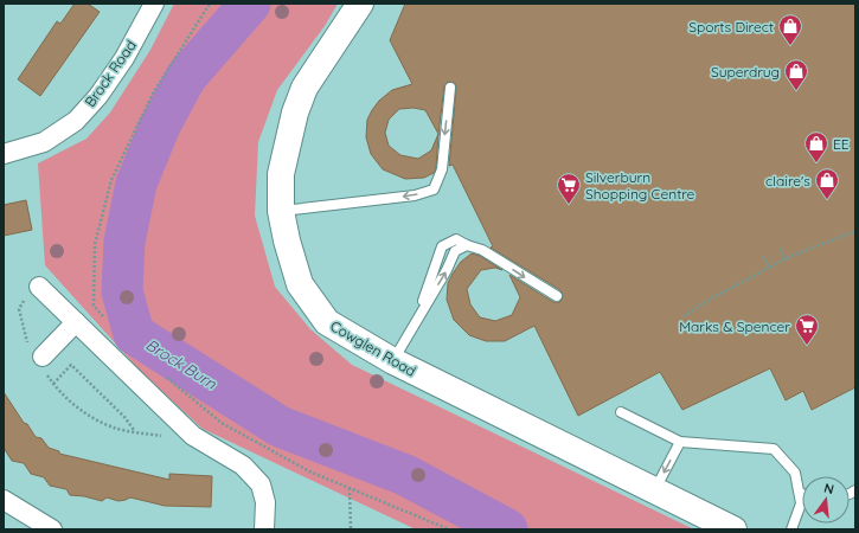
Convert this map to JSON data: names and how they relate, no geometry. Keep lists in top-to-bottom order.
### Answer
{
  "streets": {
    "street": ["Brock Road", "Cowglen Road"]
  },
  "water": ["Brock Burn"],
  "places": {
    "shop": [
      "Sports Direct",
      "Superdrug",
      "EE",
      "claire's"
    ],
    "supermarket": ["Silverburn Shopping Centre", "Marks & Spencer"]
  },
  "north": "top"
}
